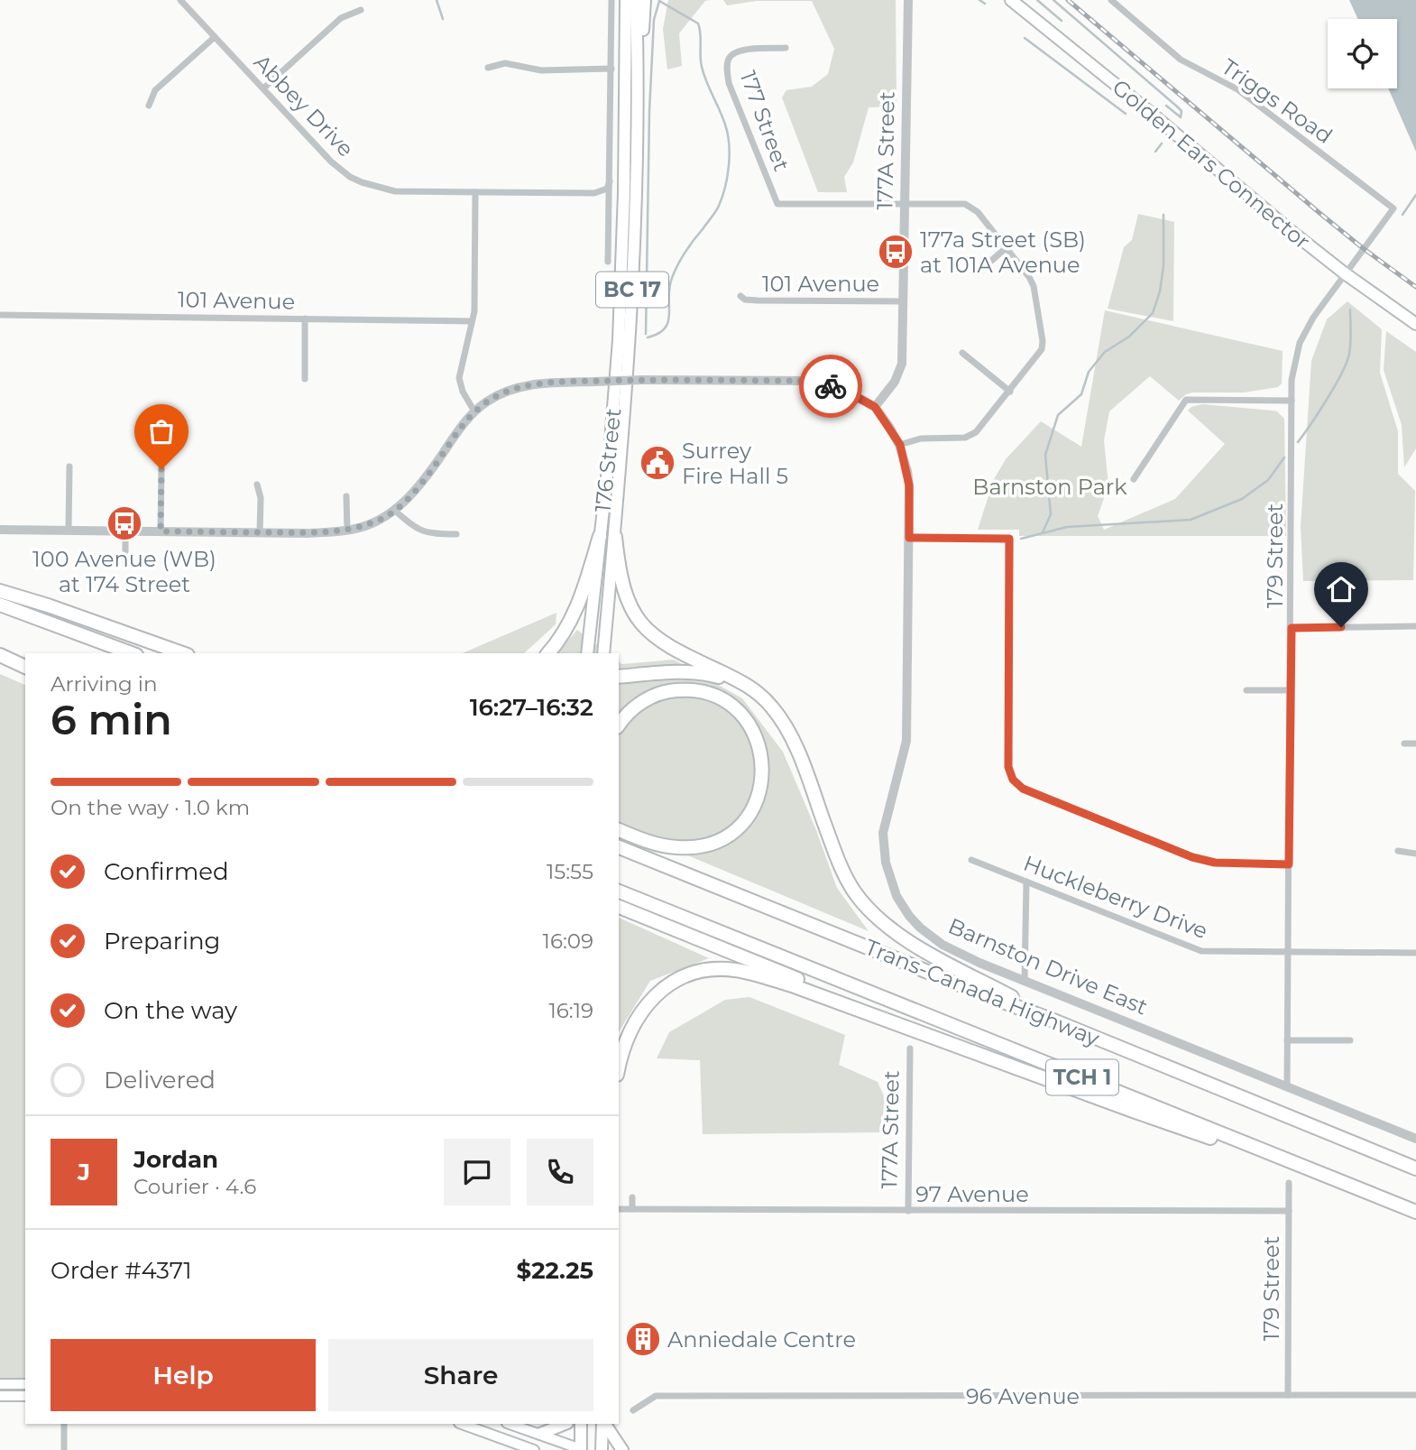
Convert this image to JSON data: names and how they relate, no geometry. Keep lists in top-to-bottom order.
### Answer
{
  "streets": {
    "highway": ["Trans-Canada Highway", "TCH 1"],
    "main road": ["Golden Ears Connector", "BC 17", "176 Street"],
    "street": [
      "Triggs Road",
      "Abbey Drive",
      "177 Street",
      "177A Street",
      "101 Avenue",
      "179 Street",
      "Huckleberry Drive",
      "Barnston Drive East",
      "97 Avenue",
      "96 Avenue"
    ]
  },
  "crossings": [
    ["Triggs Road", "179 Street"],
    ["177 Street", "177A Street"],
    ["177A Street", "101 Avenue"],
    ["177A Street", "Barnston Drive East"],
    ["177A Street", "97 Avenue"],
    ["Golden Ears Connector", "179 Street"],
    ["BC 17", "176 Street"],
    ["179 Street", "Huckleberry Drive"],
    ["179 Street", "Barnston Drive East"],
    ["179 Street", "97 Avenue"],
    ["179 Street", "96 Avenue"]
  ],
  "parks": ["Barnston Park"],
  "places": {
    "bus stop": ["177a Street (SB) at 101A Avenue", "100 Avenue (WB) at 174 Street"],
    "public building": ["Surrey Fire Hall 5"],
    "building": ["Anniedale Centre"]
  },
  "page": {
    "heading": ["6 min", "Arriving in", "16:27–16:32"],
    "panel": [
      "Jordan",
      "Courier · 4.6",
      "Order #4371",
      "$22.25"
    ],
    "bar": "On the way · 1.0 km",
    "list": [
      ["Confirmed", "15:55"],
      ["Preparing", "16:09"],
      ["On the way", "16:19"],
      "Delivered"
    ],
    "round": "J",
    "buttons": ["Help", "Share"]
  }
}
